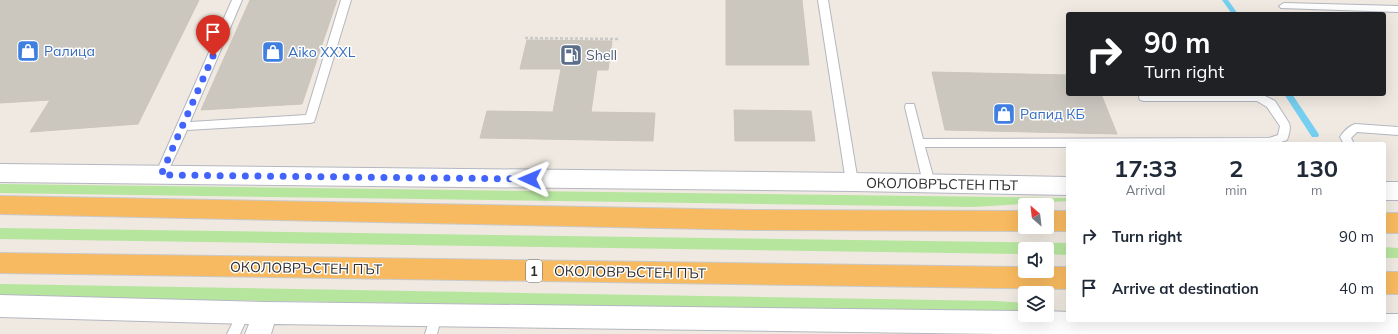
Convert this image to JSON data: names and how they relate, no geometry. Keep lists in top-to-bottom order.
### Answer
{
  "streets": {
    "highway": ["ОКОЛОВРЪСТЕН ПЪТ", "1"]
  },
  "places": {
    "shop": ["Ралица", "Aiko XXXL", "Рапид КБ"],
    "fuel station": ["Shell"]
  },
  "north": "top left",
  "page": {
    "turn": ["90 m", "Turn right"],
    "eta": [
      "17:33",
      "Arrival",
      "2",
      "min",
      "130",
      "m"
    ],
    "list": [
      {
        "name": "Turn right",
        "value": "90 m"
      },
      {
        "name": "Arrive at destination",
        "value": "40 m"
      }
    ]
  }
}
